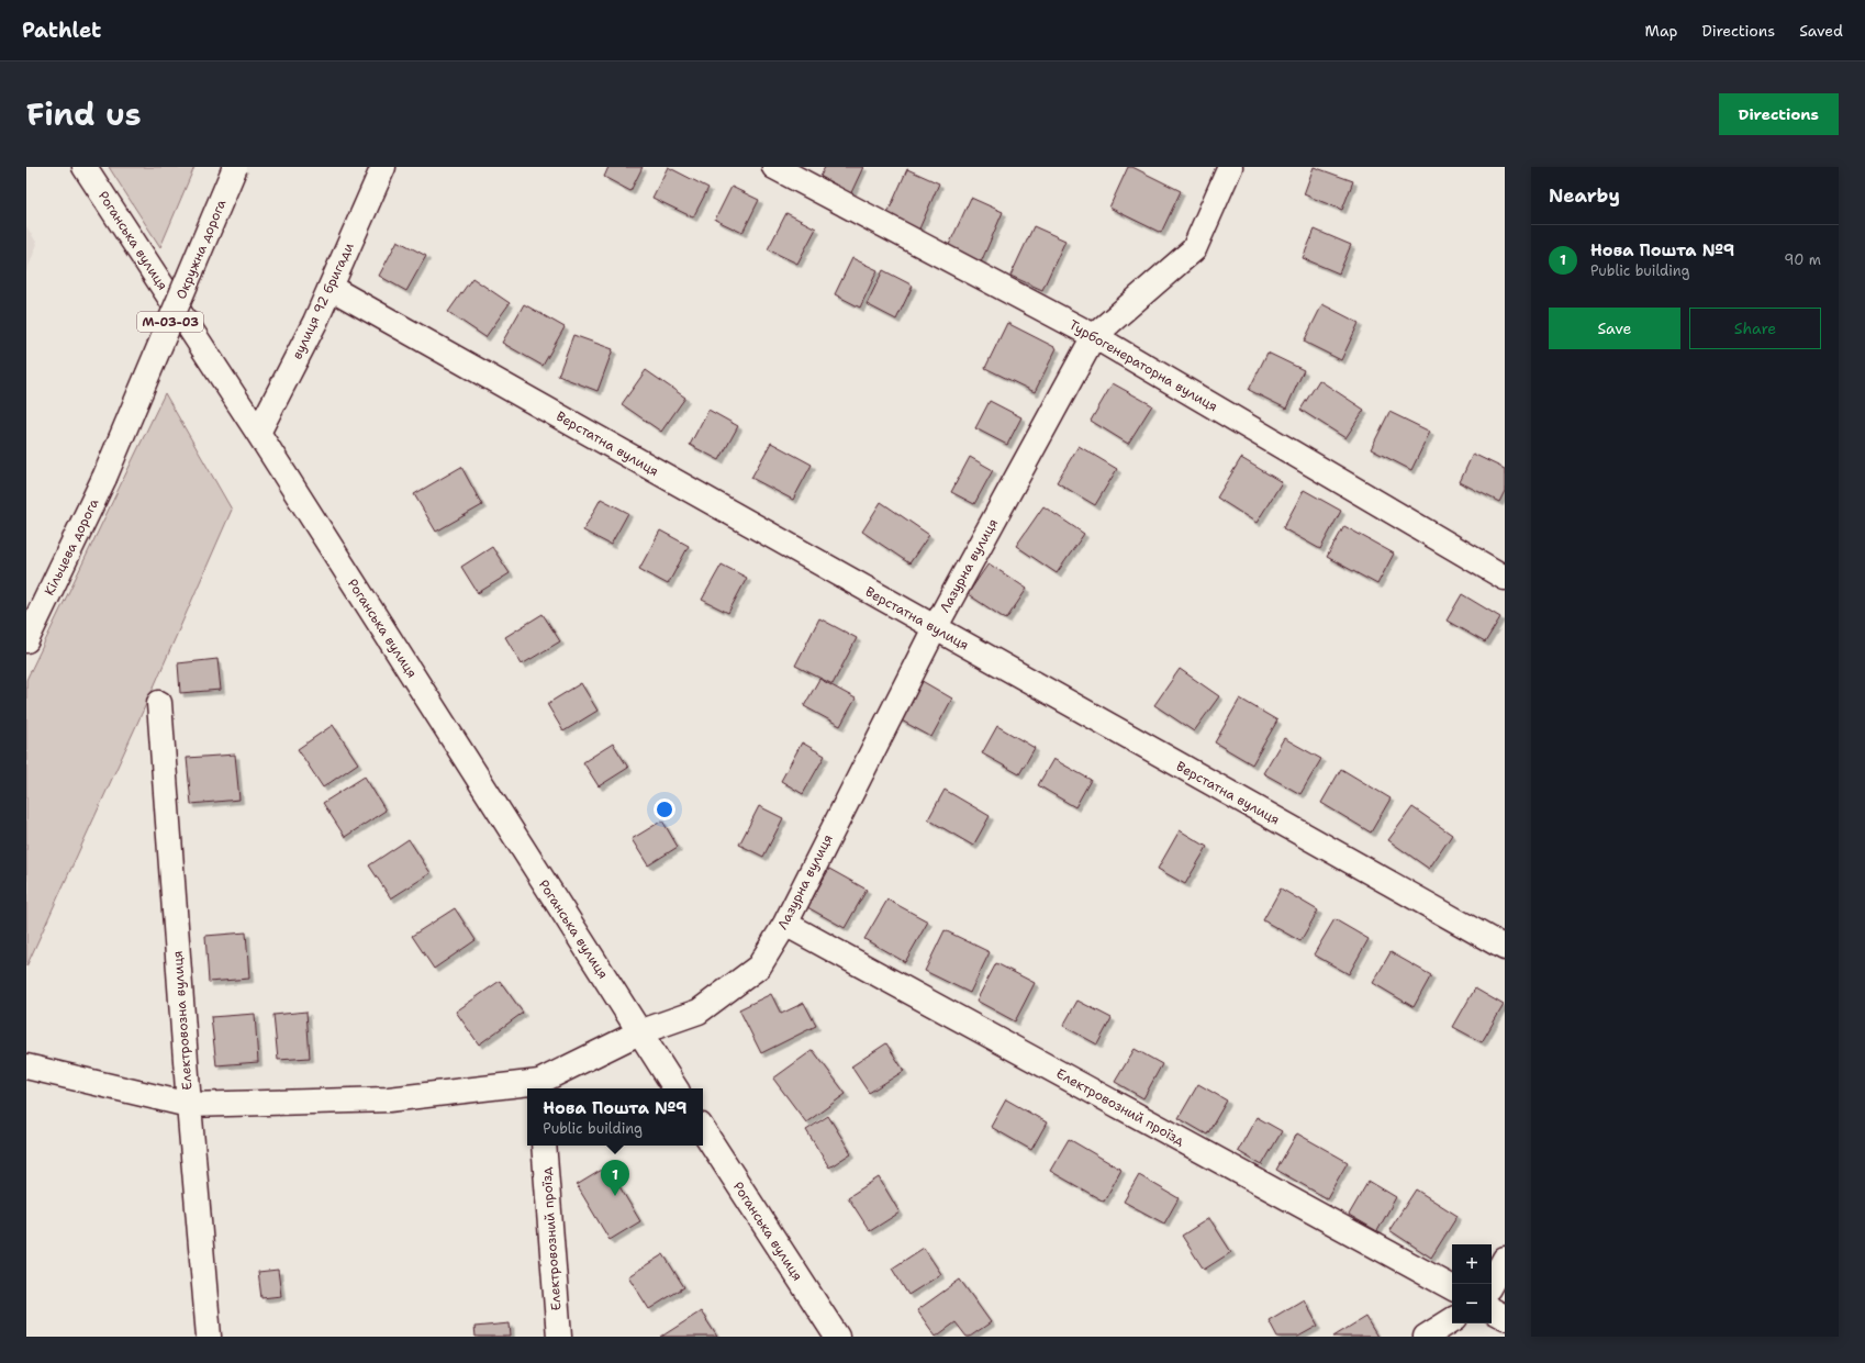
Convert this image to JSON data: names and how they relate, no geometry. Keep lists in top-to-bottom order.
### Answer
{
  "streets": {
    "main road": [
      "Роганська вулиця",
      "Окружна дорога",
      "вулиця 92 бригади",
      "М-03-03",
      "Турбогенераторна вулиця",
      "Верстатна вулиця",
      "Кільцева дорога",
      "Лазурна вулиця",
      "Електровозна вулиця",
      "Електровозний проїзд"
    ]
  },
  "crossings": [
    ["Роганська вулиця", "вулиця 92 бригади"],
    ["Роганська вулиця", "Лазурна вулиця"],
    ["Окружна дорога", "Кільцева дорога"],
    ["вулиця 92 бригади", "Верстатна вулиця"],
    ["Турбогенераторна вулиця", "Лазурна вулиця"],
    ["Верстатна вулиця", "Лазурна вулиця"],
    ["Лазурна вулиця", "Електровозна вулиця"],
    ["Лазурна вулиця", "Електровозний проїзд"]
  ],
  "page": {
    "header": "Pathlet",
    "nav": ["Map", "Directions", "Saved"],
    "title": "Find us",
    "buttons": [
      "Directions",
      ["Save", "Share"]
    ],
    "heading": "Nearby",
    "list": [
      {
        "mark": "1",
        "name": "Нова Пошта №9",
        "note": "Public building",
        "value": "90 m"
      }
    ],
    "popup": ["Нова Пошта №9", "Public building"],
    "pins": "1",
    "map_buttons": ["+", "−"]
  }
}
